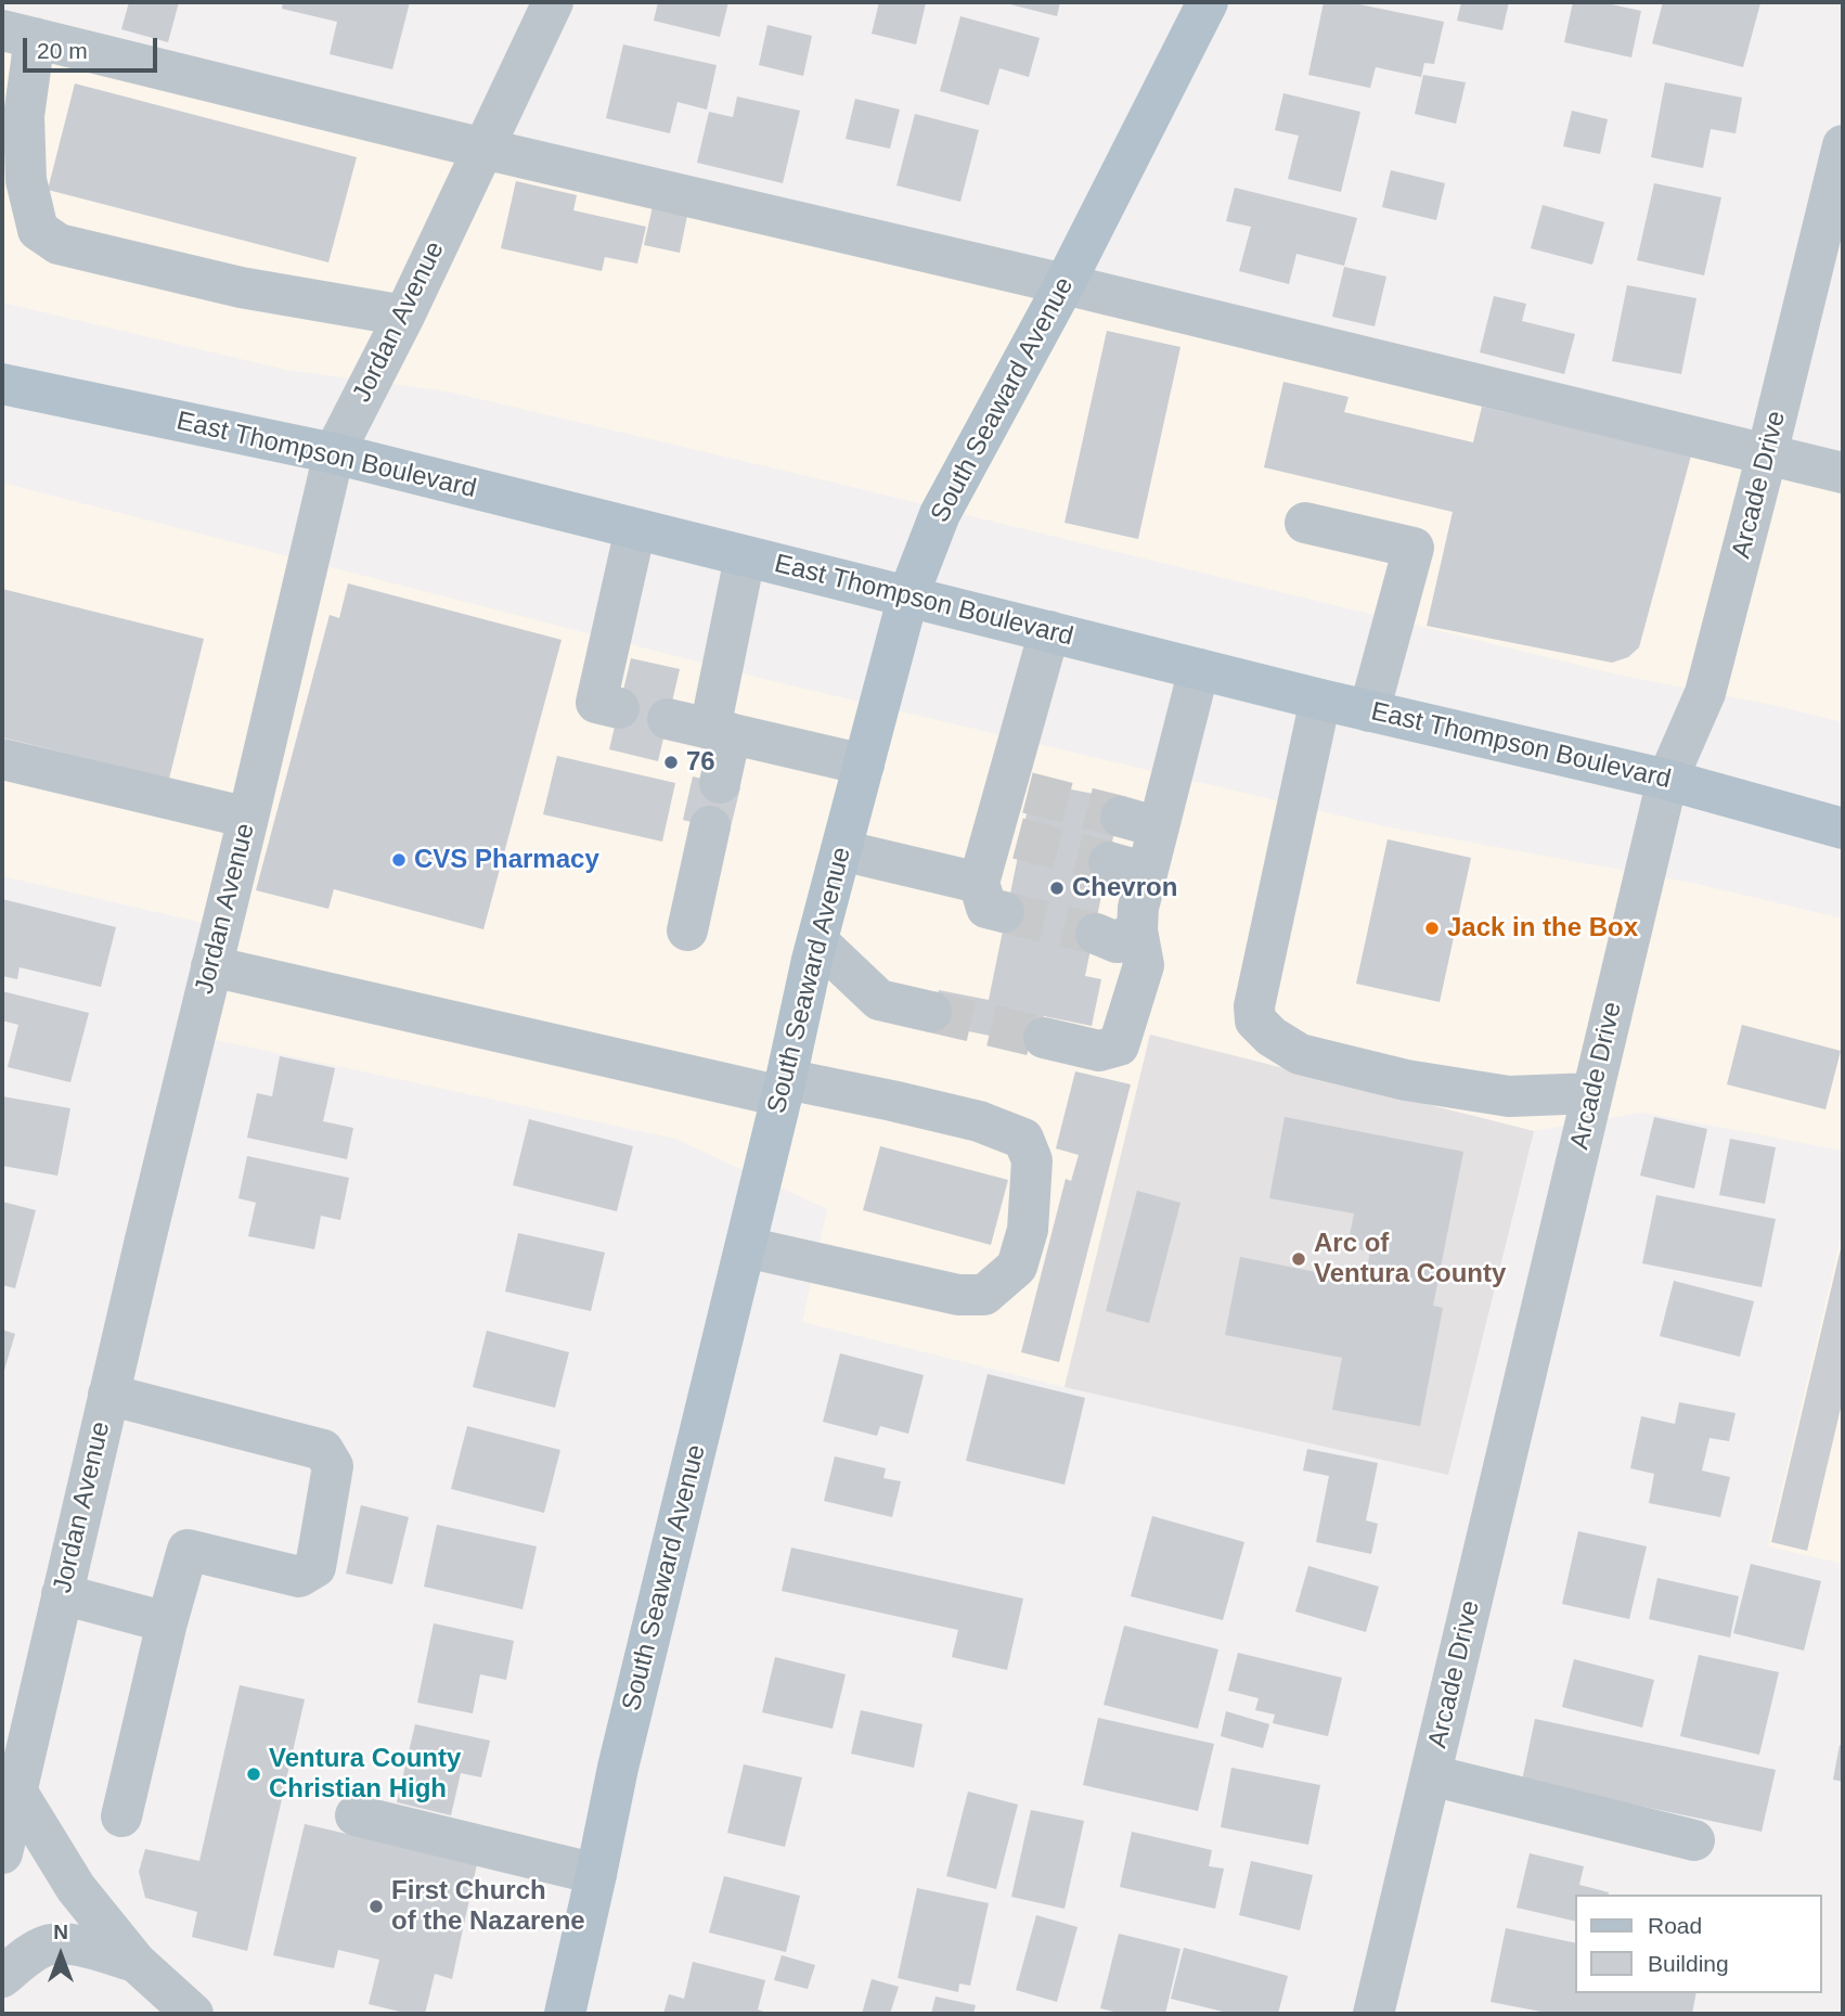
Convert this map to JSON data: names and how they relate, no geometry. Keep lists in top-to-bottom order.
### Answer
{
  "streets": {
    "main road": ["South Seaward Avenue", "East Thompson Boulevard"],
    "street": ["Jordan Avenue", "Arcade Drive"]
  },
  "crossings": [
    ["Jordan Avenue", "East Thompson Boulevard"],
    ["South Seaward Avenue", "East Thompson Boulevard"],
    ["East Thompson Boulevard", "Arcade Drive"]
  ],
  "places": [
    "76",
    "CVS Pharmacy",
    "Chevron",
    "Jack in the Box",
    "Arc of Ventura County",
    "Ventura County Christian High",
    "First Church of the Nazarene"
  ],
  "legend": ["Road", "Building"],
  "scale_bar": "20 m",
  "north": "top"
}
